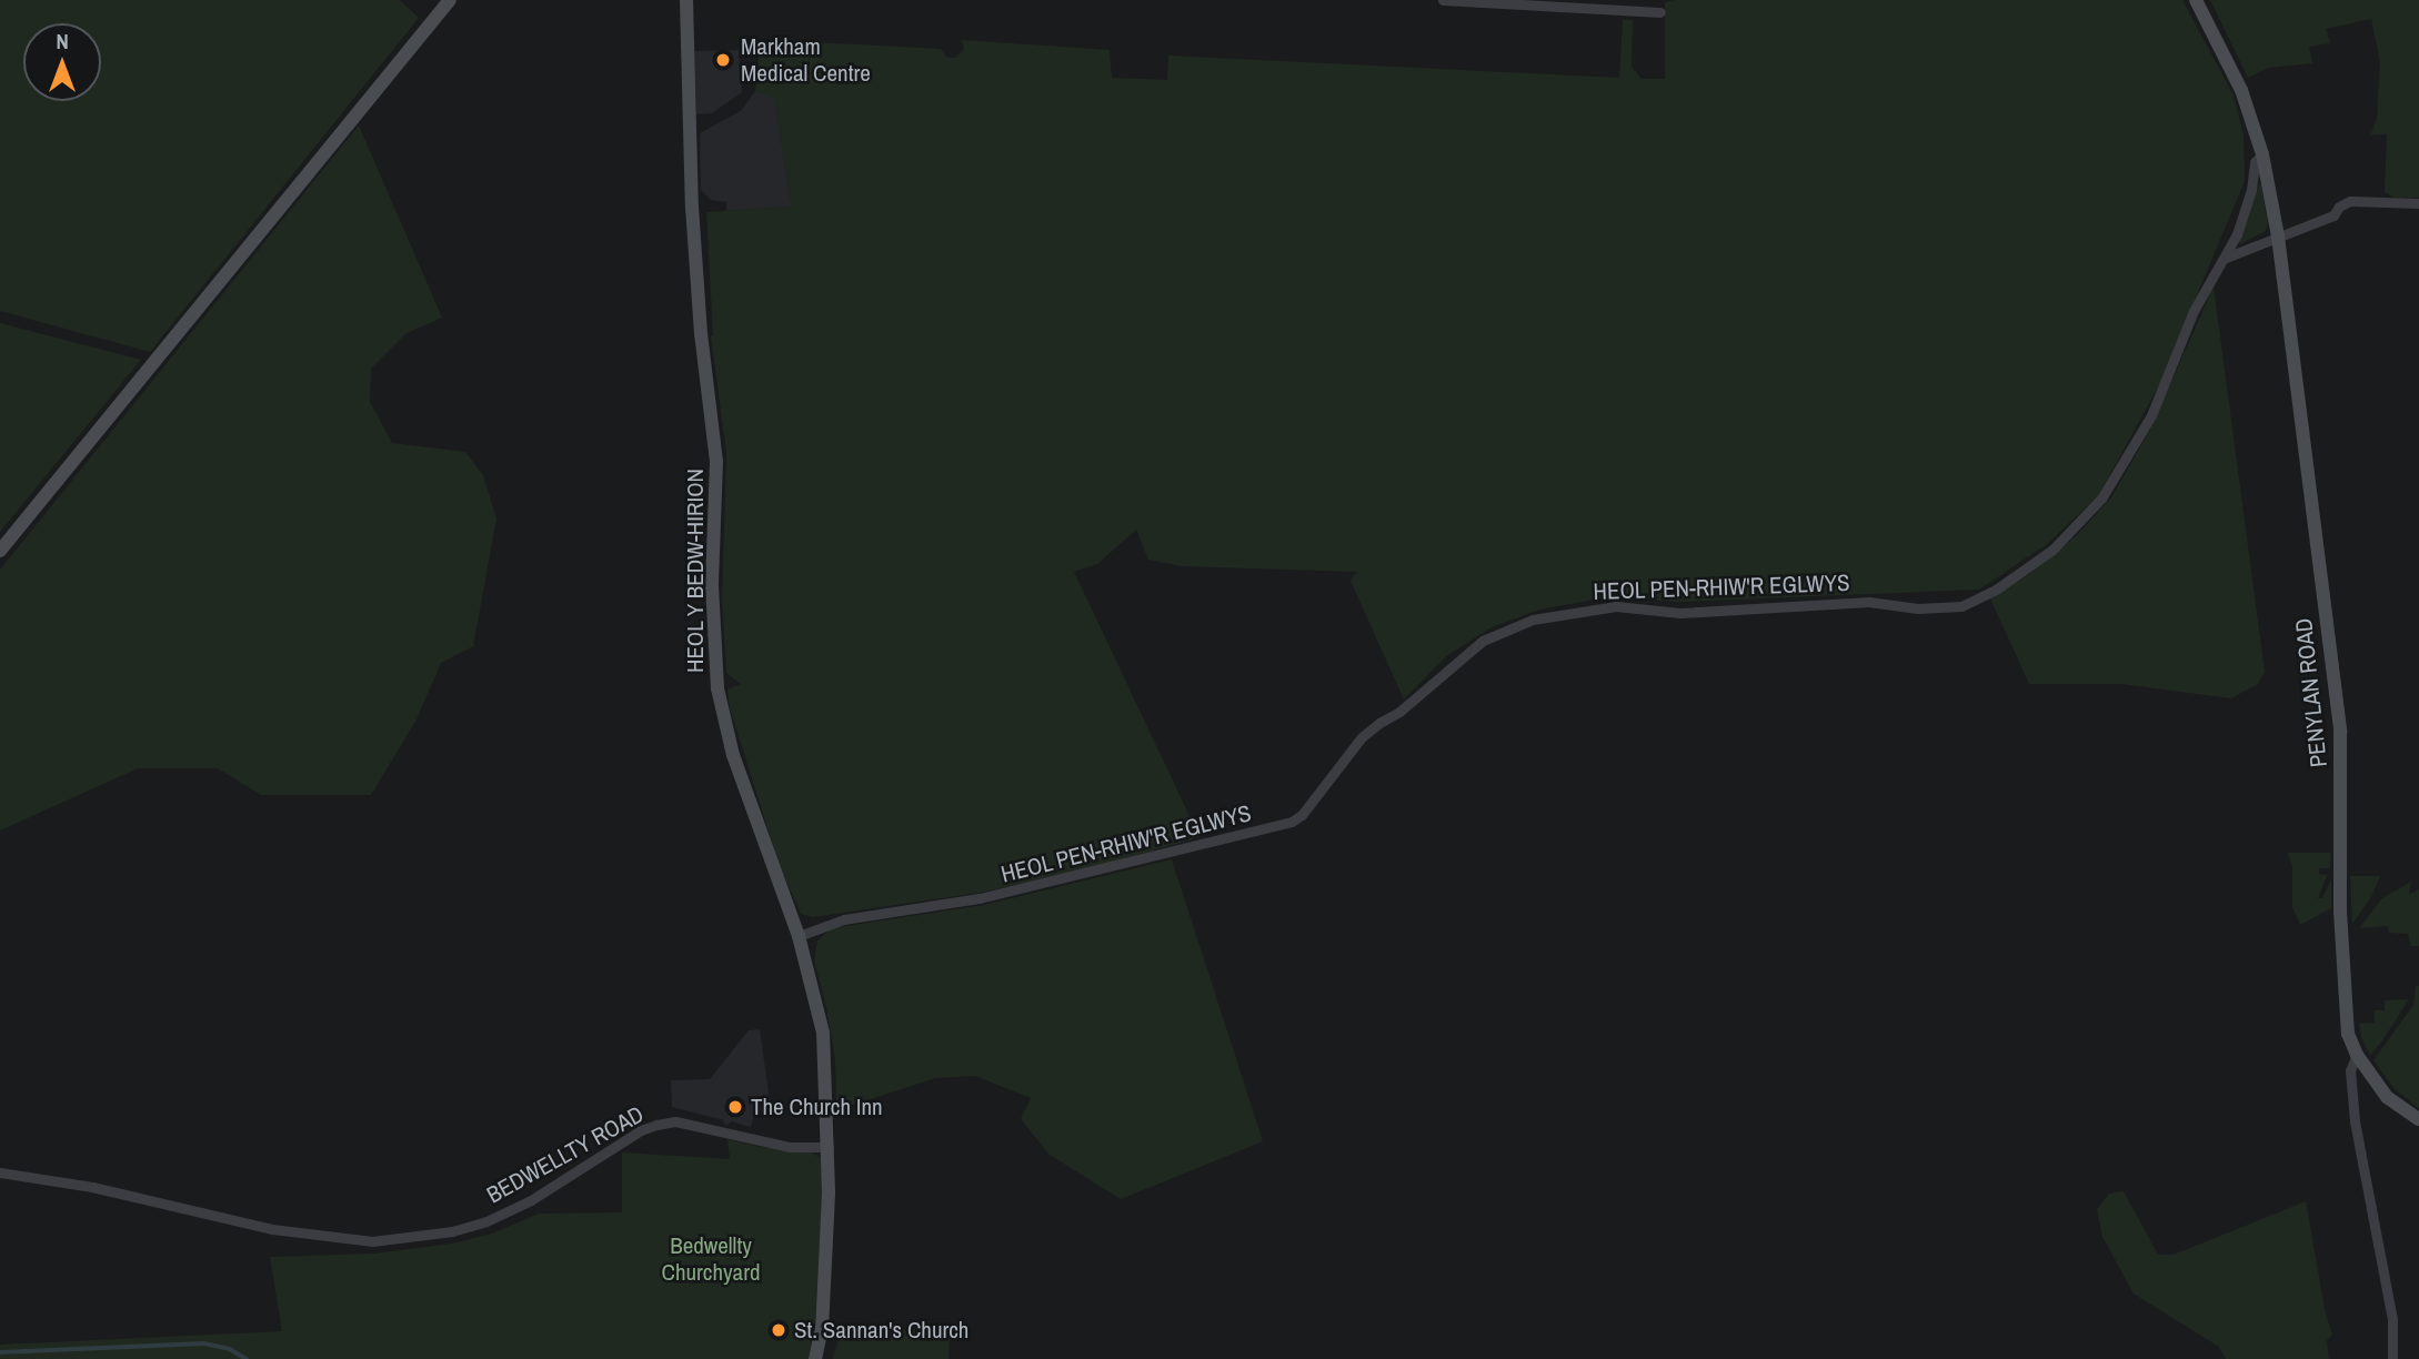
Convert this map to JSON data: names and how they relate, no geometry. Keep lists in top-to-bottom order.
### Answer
{
  "streets": {
    "main road": ["HEOL Y BEDW-HIRION", "PENYLAN ROAD"],
    "street": ["HEOL PEN-RHIW'R EGLWYS", "BEDWELLTY ROAD"]
  },
  "crossings": [
    ["HEOL Y BEDW-HIRION", "HEOL PEN-RHIW'R EGLWYS"],
    ["HEOL Y BEDW-HIRION", "BEDWELLTY ROAD"],
    ["HEOL PEN-RHIW'R EGLWYS", "PENYLAN ROAD"]
  ],
  "parks": ["Bedwellty Churchyard"],
  "places": ["Markham Medical Centre", "The Church Inn", "St. Sannan's Church"],
  "north": "top"
}
